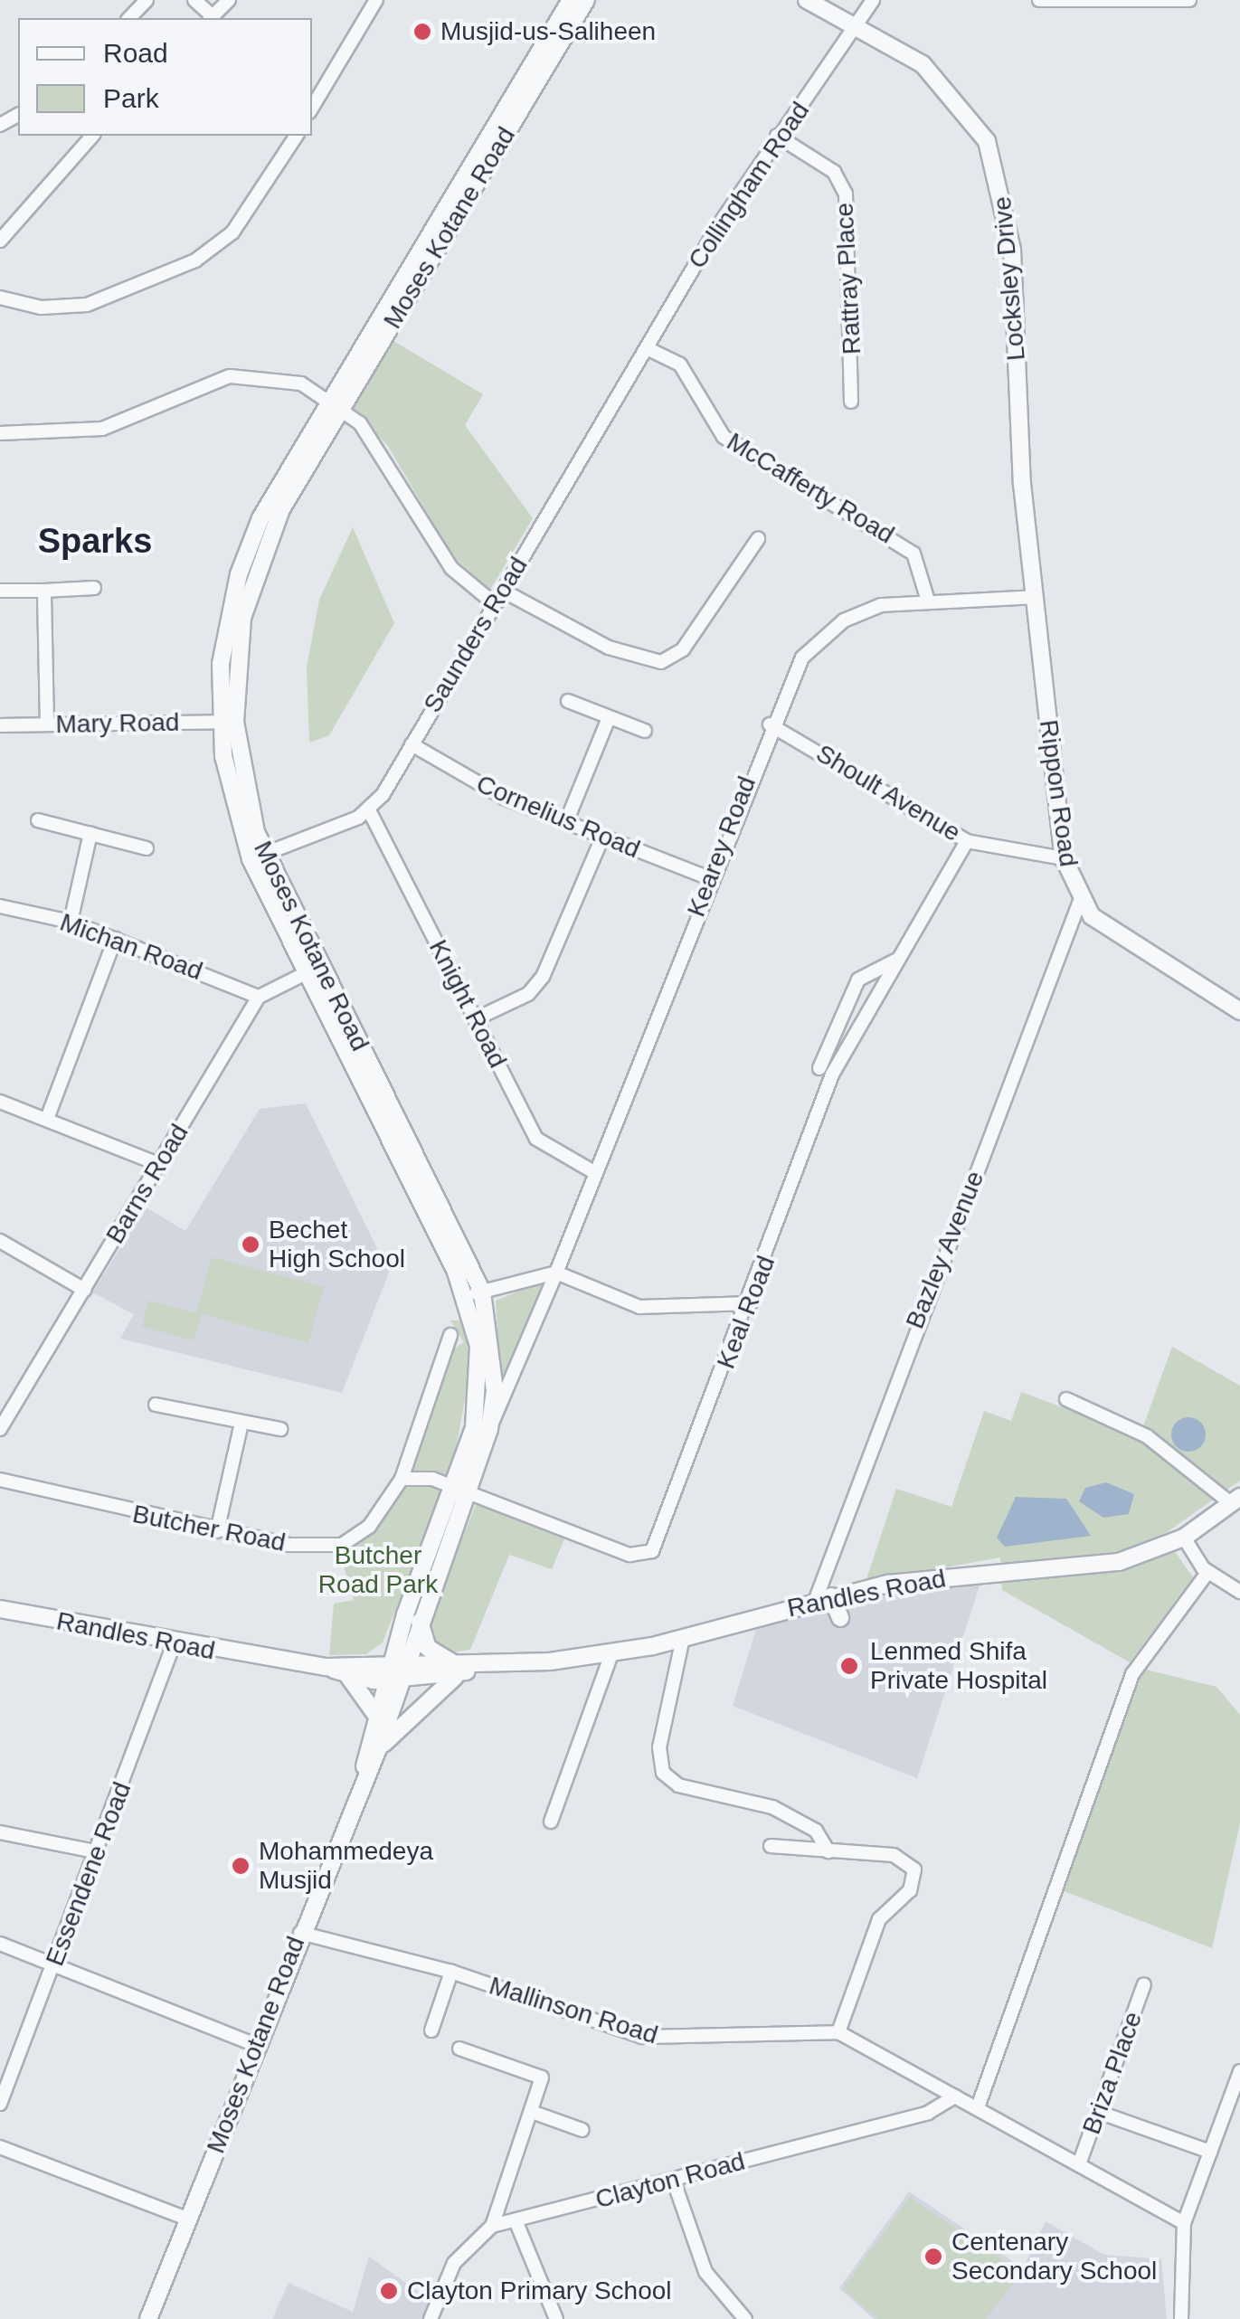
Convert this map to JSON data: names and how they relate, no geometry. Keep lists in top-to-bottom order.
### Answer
{
  "streets": {
    "street": [
      "Collingham Road",
      "Moses Kotane Road",
      "Rattray Place",
      "Locksley Drive",
      "McCafferty Road",
      "Saunders Road",
      "Mary Road",
      "Shoult Avenue",
      "Rippon Road",
      "Cornelius Road",
      "Kearey Road",
      "Michan Road",
      "Knight Road",
      "Barns Road",
      "Bazley Avenue",
      "Keal Road",
      "Butcher Road",
      "Randles Road",
      "Essendene Road",
      "Mallinson Road",
      "Briza Place",
      "Clayton Road"
    ]
  },
  "crossings": [
    ["Collingham Road", "Rattray Place"],
    ["Collingham Road", "Locksley Drive"],
    ["Collingham Road", "McCafferty Road"],
    ["Collingham Road", "Saunders Road"],
    ["Moses Kotane Road", "Mary Road"],
    ["Moses Kotane Road", "Kearey Road"],
    ["Moses Kotane Road", "Keal Road"],
    ["Moses Kotane Road", "Randles Road"],
    ["Moses Kotane Road", "Mallinson Road"],
    ["Locksley Drive", "Rippon Road"],
    ["Locksley Drive", "Kearey Road"],
    ["McCafferty Road", "Saunders Road"],
    ["McCafferty Road", "Kearey Road"],
    ["Saunders Road", "Cornelius Road"],
    ["Saunders Road", "Knight Road"],
    ["Shoult Avenue", "Rippon Road"],
    ["Shoult Avenue", "Kearey Road"],
    ["Shoult Avenue", "Keal Road"],
    ["Rippon Road", "Kearey Road"],
    ["Rippon Road", "Bazley Avenue"],
    ["Cornelius Road", "Kearey Road"],
    ["Kearey Road", "Knight Road"],
    ["Michan Road", "Barns Road"],
    ["Bazley Avenue", "Randles Road"],
    ["Keal Road", "Butcher Road"],
    ["Randles Road", "Essendene Road"]
  ],
  "districts": ["Sparks"],
  "parks": ["Butcher Road Park"],
  "places": [
    "Musjid-us-Saliheen",
    "Bechet High School",
    "Lenmed Shifa Private Hospital",
    "Mohammedeya Musjid",
    "Centenary Secondary School",
    "Clayton Primary School"
  ],
  "legend": ["Road", "Park"]
}
